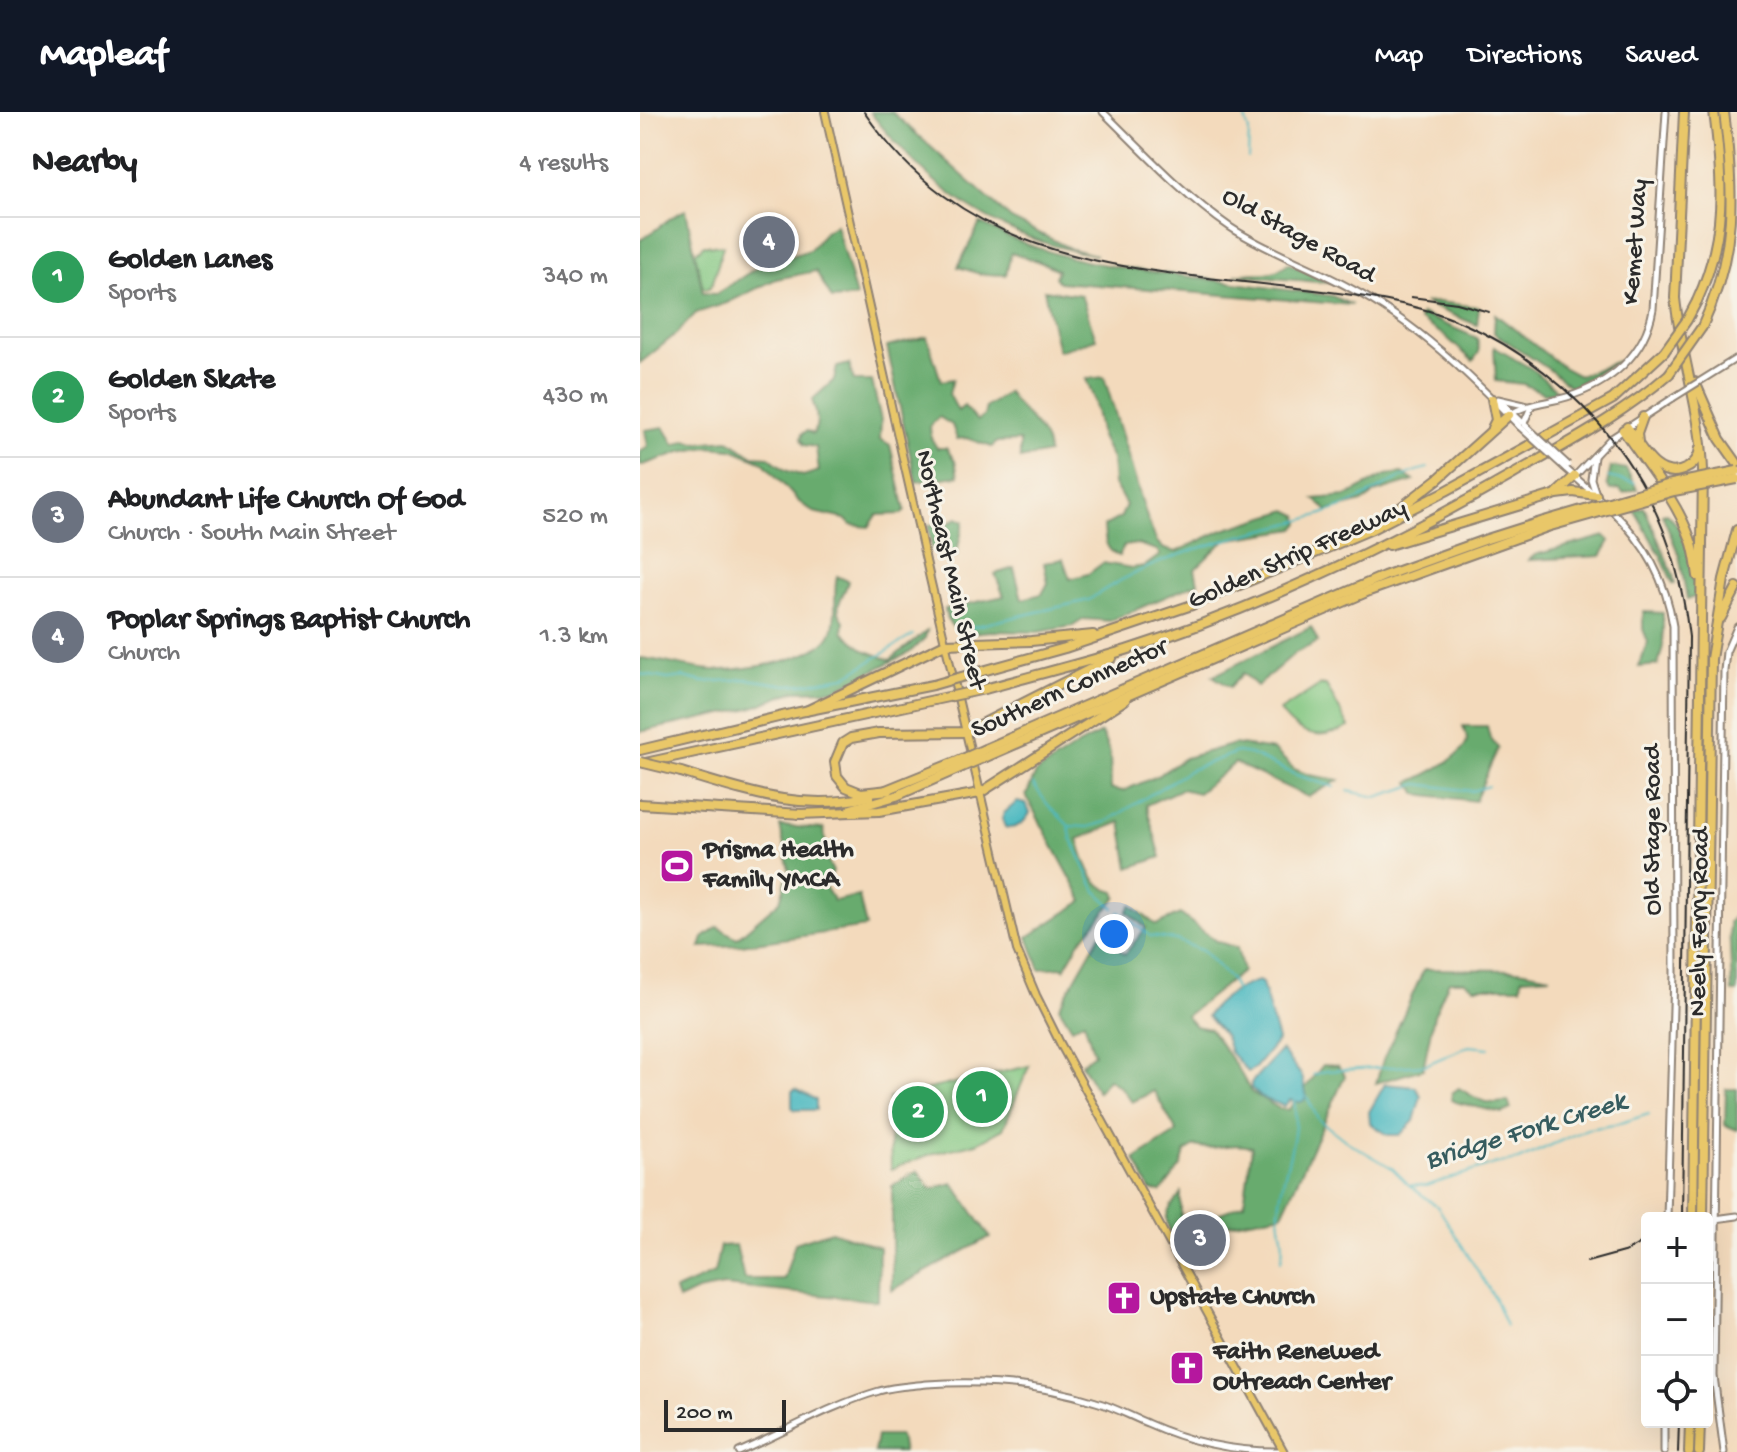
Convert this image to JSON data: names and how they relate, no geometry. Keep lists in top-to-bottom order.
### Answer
{
  "streets": {
    "highway": ["Golden Strip Freeway", "Southern Connector"],
    "main road": ["Northeast Main Street"],
    "street": ["Old Stage Road", "Kemet Way", "Neely Ferry Road"]
  },
  "crossings": [
    ["Old Stage Road", "Kemet Way"],
    ["Golden Strip Freeway", "Southern Connector"]
  ],
  "water": ["Bridge Fork Creek"],
  "places": {
    "sports": ["Prisma Health Family YMCA"],
    "church": ["Upstate Church", "Faith Renewed Outreach Center"]
  },
  "scale_bar": "200 m",
  "page": {
    "header": "Mapleaf",
    "nav": ["Map", "Directions", "Saved"],
    "heading": ["Nearby", "4 results"],
    "pins": [
      "4",
      "1",
      "2",
      "3"
    ],
    "list": [
      {
        "mark": "1",
        "name": "Golden Lanes",
        "note": "Sports",
        "value": "340 m"
      },
      {
        "mark": "2",
        "name": "Golden Skate",
        "note": "Sports",
        "value": "430 m"
      },
      {
        "mark": "3",
        "name": "Abundant Life Church Of God",
        "note": "Church · South Main Street",
        "value": "520 m"
      },
      {
        "mark": "4",
        "name": "Poplar Springs Baptist Church",
        "note": "Church",
        "value": "1.3 km"
      }
    ],
    "map_buttons": ["+", "−"],
    "scale": "200 m"
  }
}
